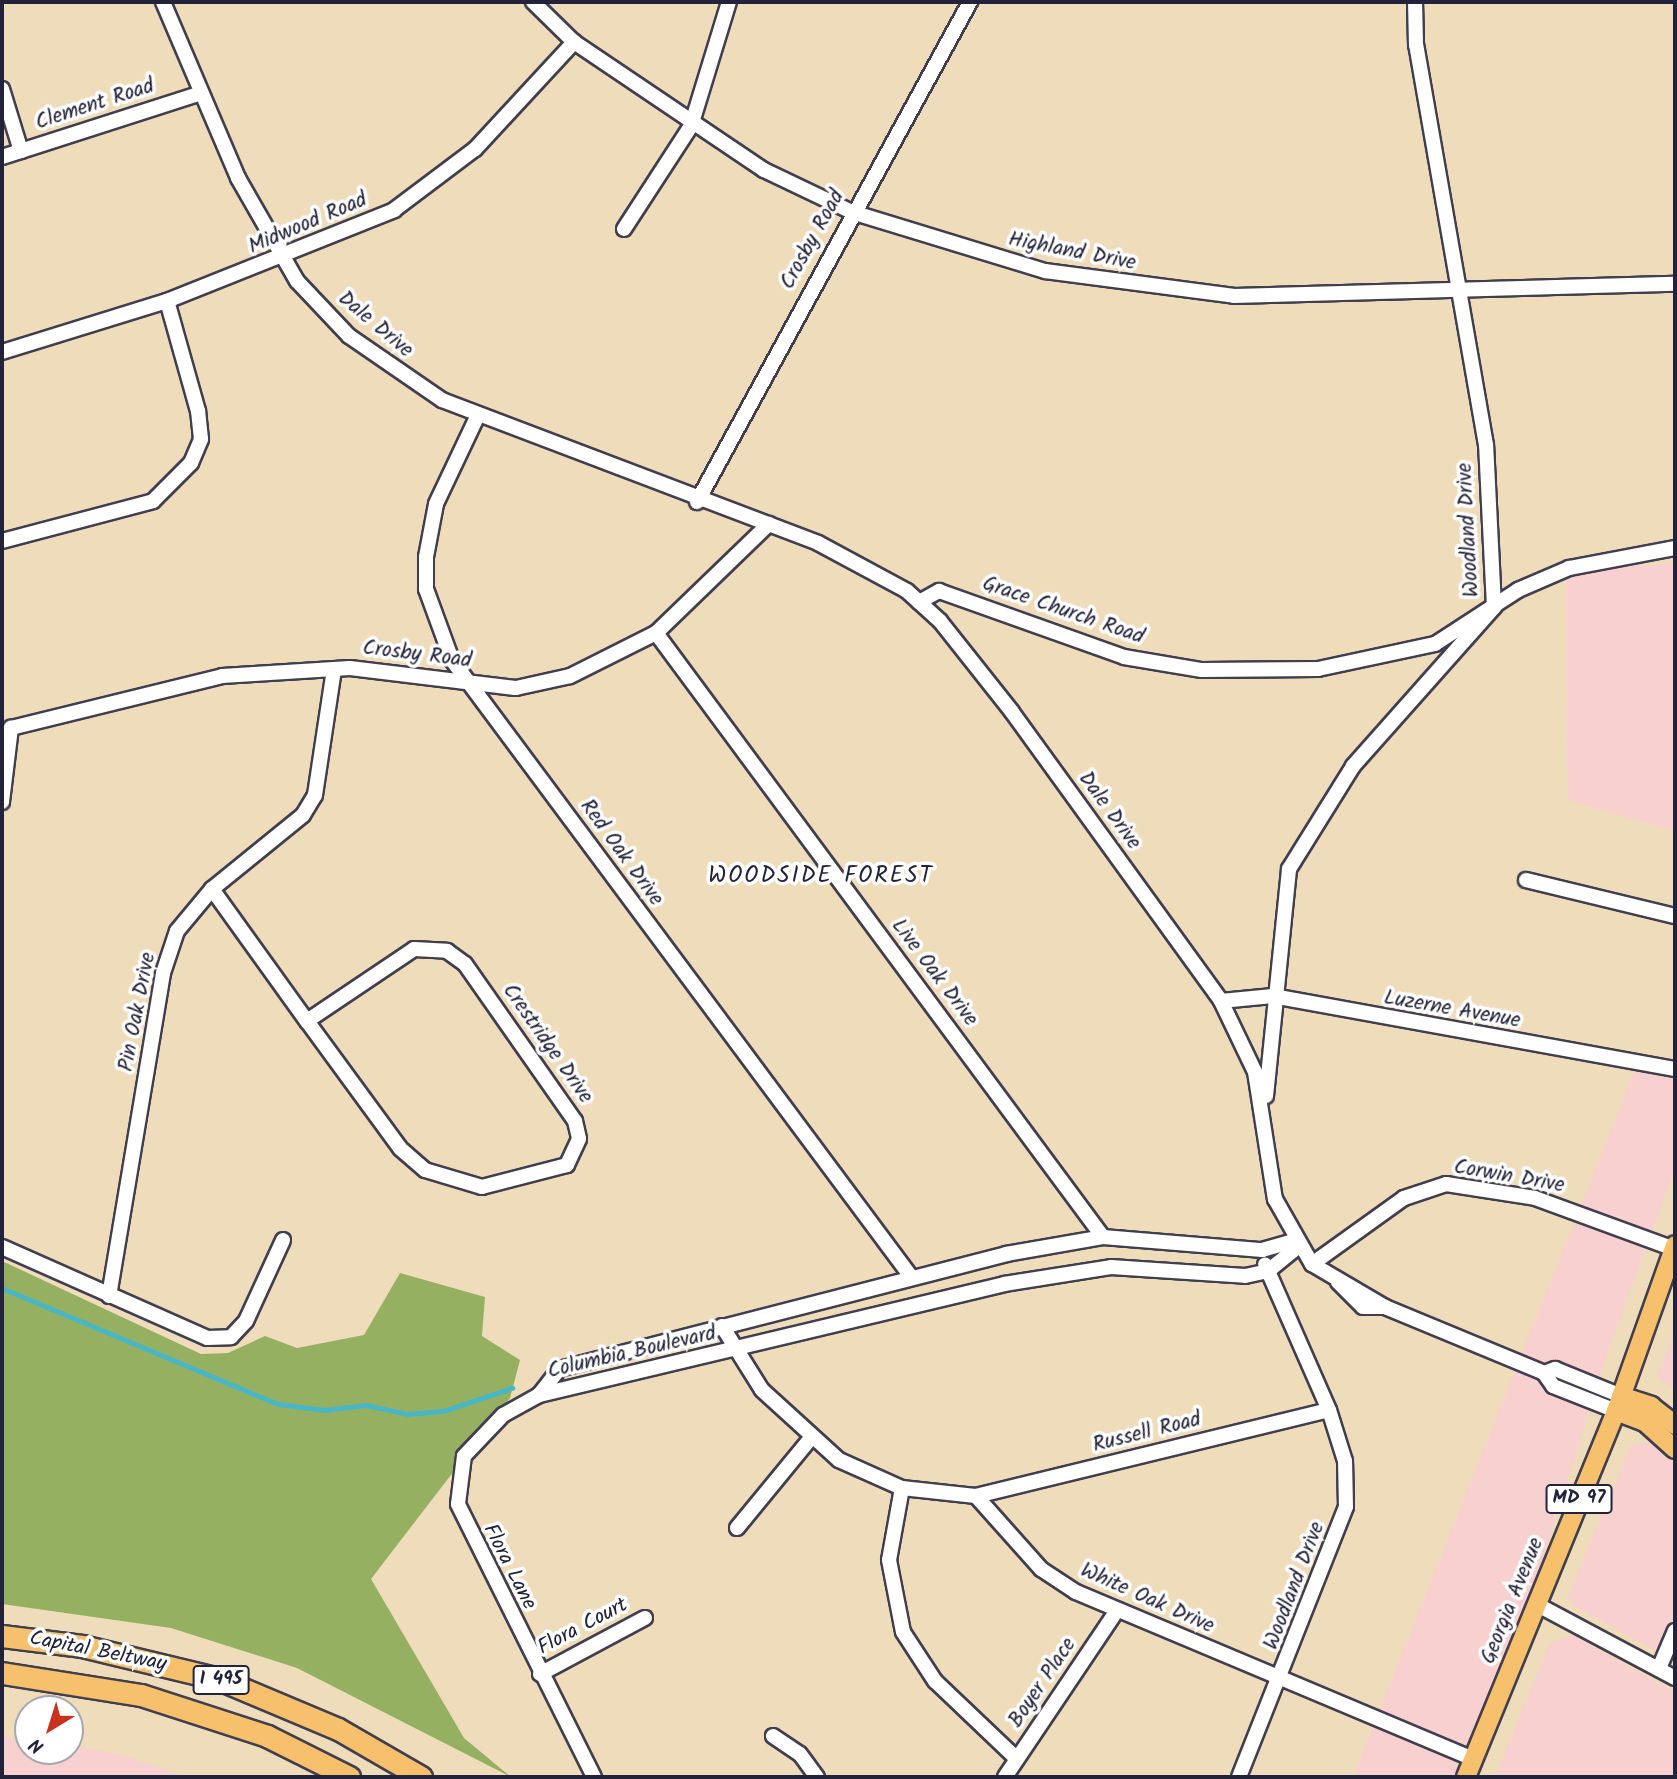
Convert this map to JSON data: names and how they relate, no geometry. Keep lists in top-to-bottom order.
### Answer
{
  "streets": {
    "highway": ["Capital Beltway", "I 495"],
    "main road": ["MD 97", "Georgia Avenue"],
    "street": [
      "Clement Road",
      "Midwood Road",
      "Crosby Road",
      "Highland Drive",
      "Dale Drive",
      "Woodland Drive",
      "Grace Church Road",
      "Red Oak Drive",
      "Live Oak Drive",
      "Luzerne Avenue",
      "Pin Oak Drive",
      "Crestridge Drive",
      "Corwin Drive",
      "Columbia Boulevard",
      "Russell Road",
      "Flora Lane",
      "White Oak Drive",
      "Flora Court",
      "Boyer Place"
    ]
  },
  "crossings": [
    ["Clement Road", "Dale Drive"],
    ["Midwood Road", "Highland Drive"],
    ["Midwood Road", "Dale Drive"],
    ["Crosby Road", "Highland Drive"],
    ["Crosby Road", "Dale Drive"],
    ["Crosby Road", "Red Oak Drive"],
    ["Crosby Road", "Live Oak Drive"],
    ["Crosby Road", "Pin Oak Drive"],
    ["Highland Drive", "Woodland Drive"],
    ["Dale Drive", "Woodland Drive"],
    ["Dale Drive", "Grace Church Road"],
    ["Dale Drive", "Red Oak Drive"],
    ["Dale Drive", "Luzerne Avenue"],
    ["Dale Drive", "Columbia Boulevard"],
    ["Woodland Drive", "Grace Church Road"],
    ["Woodland Drive", "Luzerne Avenue"],
    ["Woodland Drive", "Columbia Boulevard"],
    ["Woodland Drive", "Russell Road"],
    ["Woodland Drive", "White Oak Drive"],
    ["Red Oak Drive", "Columbia Boulevard"],
    ["Live Oak Drive", "Columbia Boulevard"],
    ["Pin Oak Drive", "Crestridge Drive"],
    ["Corwin Drive", "Georgia Avenue"],
    ["Columbia Boulevard", "Flora Lane"],
    ["Russell Road", "White Oak Drive"],
    ["Flora Lane", "Flora Court"],
    ["White Oak Drive", "Georgia Avenue"],
    ["White Oak Drive", "Boyer Place"]
  ],
  "districts": ["WOODSIDE FOREST"],
  "north": "bottom left"
}
